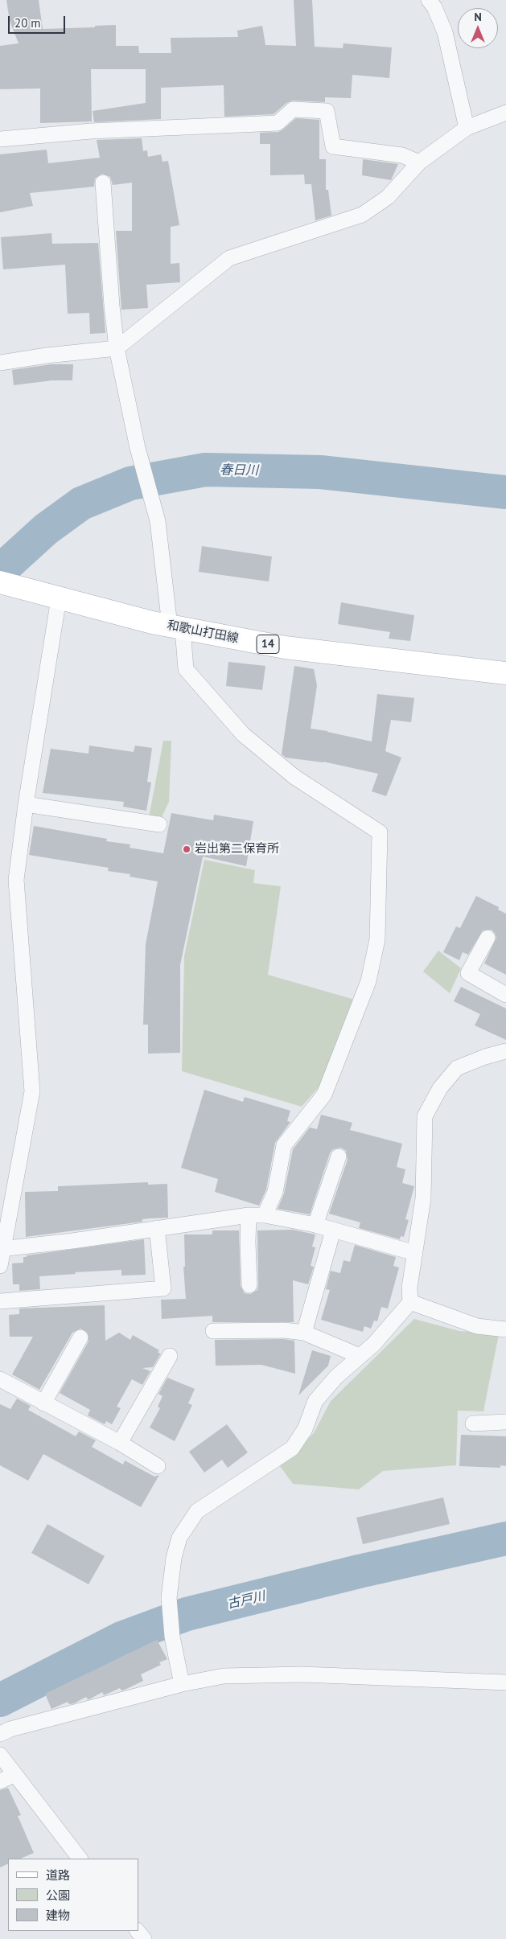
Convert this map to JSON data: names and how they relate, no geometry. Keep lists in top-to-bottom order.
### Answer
{
  "streets": {
    "main road": ["和歌山打田線", "14"]
  },
  "water": ["春日川", "古戸川"],
  "places": ["岩出第二保育所"],
  "legend": ["道路", "公園", "建物"],
  "scale_bar": "20 m",
  "north": "top"
}
